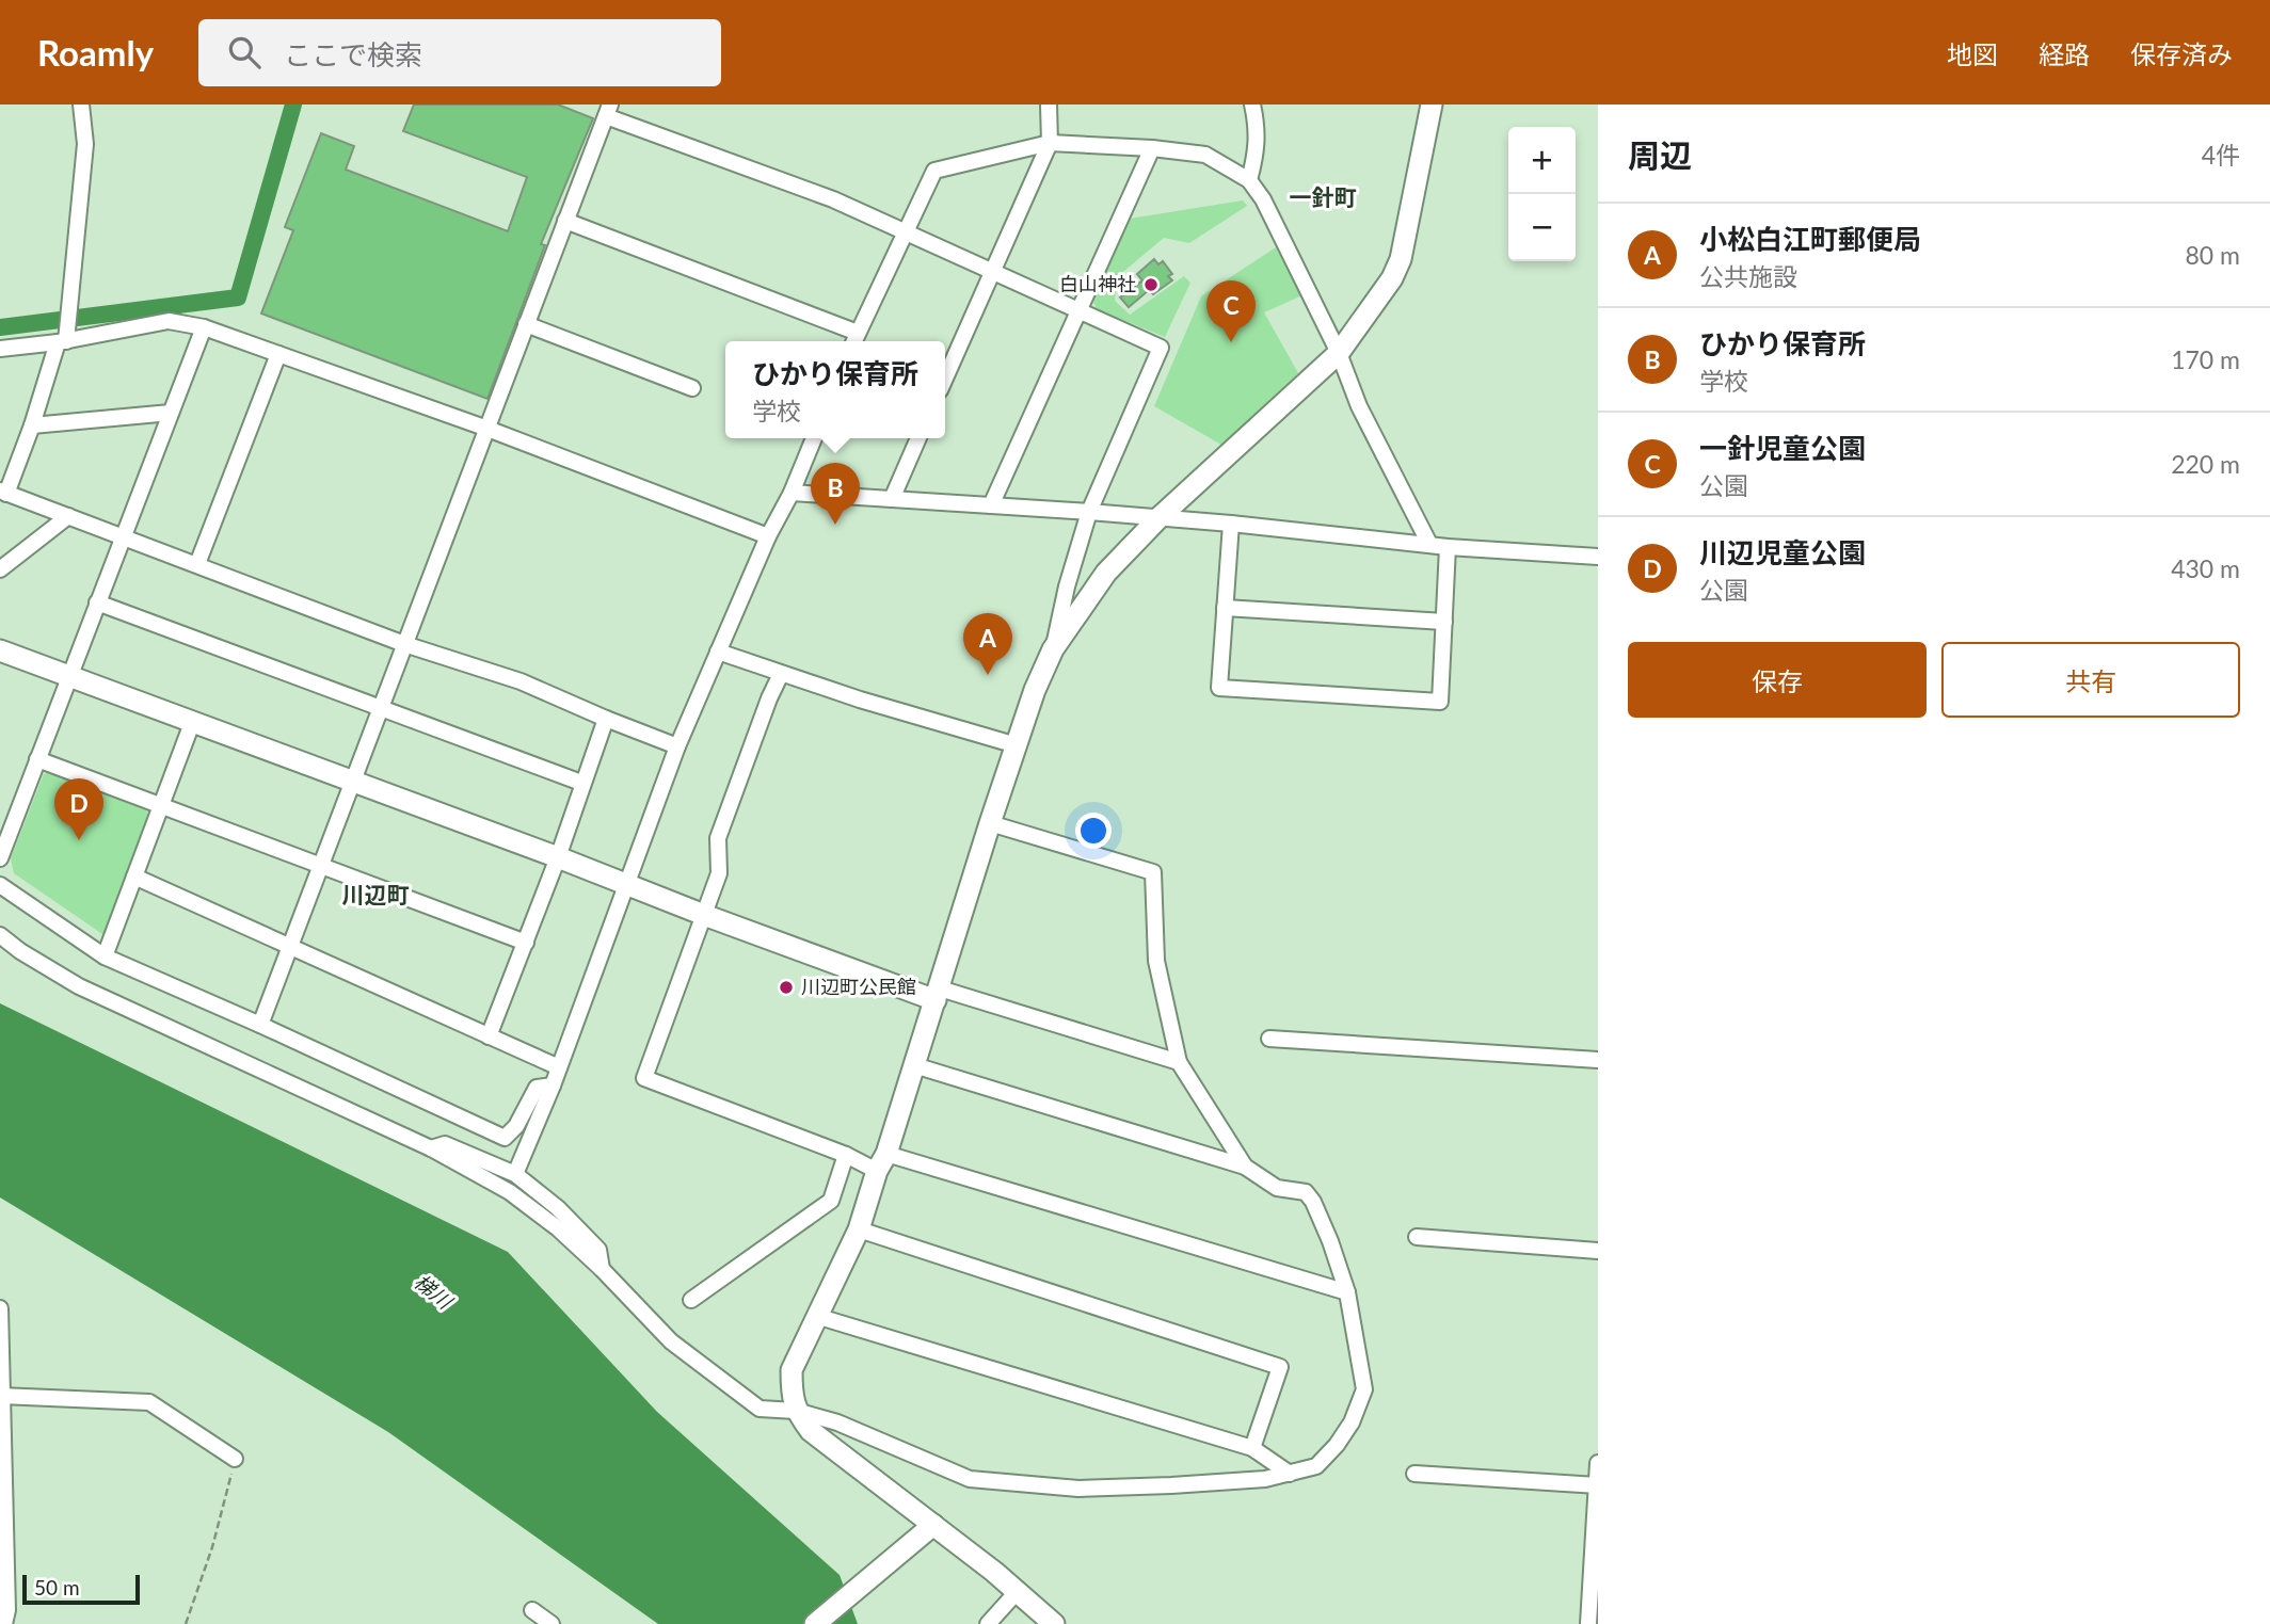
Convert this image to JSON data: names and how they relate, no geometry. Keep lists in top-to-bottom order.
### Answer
{
  "districts": ["一針町", "川辺町"],
  "water": ["梯川"],
  "places": ["白山神社", "川辺町公民館"],
  "scale_bar": "50 m",
  "page": {
    "header": "Roamly",
    "search": "ここで検索",
    "nav": ["地図", "経路", "保存済み"],
    "heading": ["周辺", "4件"],
    "map_buttons": ["+", "−"],
    "list": [
      {
        "mark": "A",
        "name": "小松白江町郵便局",
        "note": "公共施設",
        "value": "80 m"
      },
      {
        "mark": "B",
        "name": "ひかり保育所",
        "note": "学校",
        "value": "170 m"
      },
      {
        "mark": "C",
        "name": "一針児童公園",
        "note": "公園",
        "value": "220 m"
      },
      {
        "mark": "D",
        "name": "川辺児童公園",
        "note": "公園",
        "value": "430 m"
      }
    ],
    "pins": [
      "C",
      "B",
      "A",
      "D"
    ],
    "popup": ["ひかり保育所", "学校"],
    "buttons": ["保存", "共有"],
    "scale": "50 m"
  }
}
